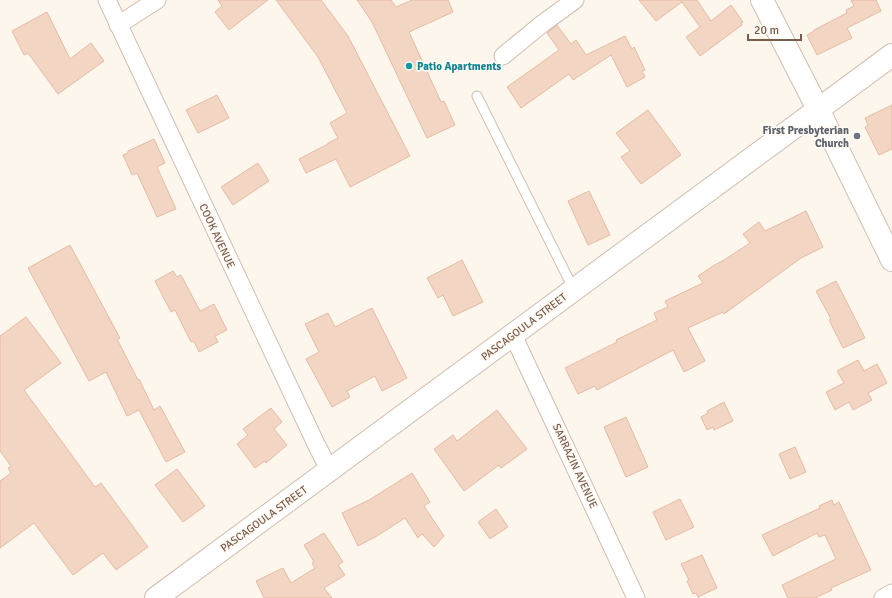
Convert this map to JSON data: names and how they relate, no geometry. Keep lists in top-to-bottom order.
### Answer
{
  "streets": {
    "street": ["COOK AVENUE", "PASCAGOULA STREET", "SARRAZIN AVENUE"]
  },
  "crossings": [
    ["COOK AVENUE", "PASCAGOULA STREET"],
    ["PASCAGOULA STREET", "SARRAZIN AVENUE"]
  ],
  "places": ["Patio Apartments", "First Presbyterian Church"],
  "scale_bar": "20 m"
}
